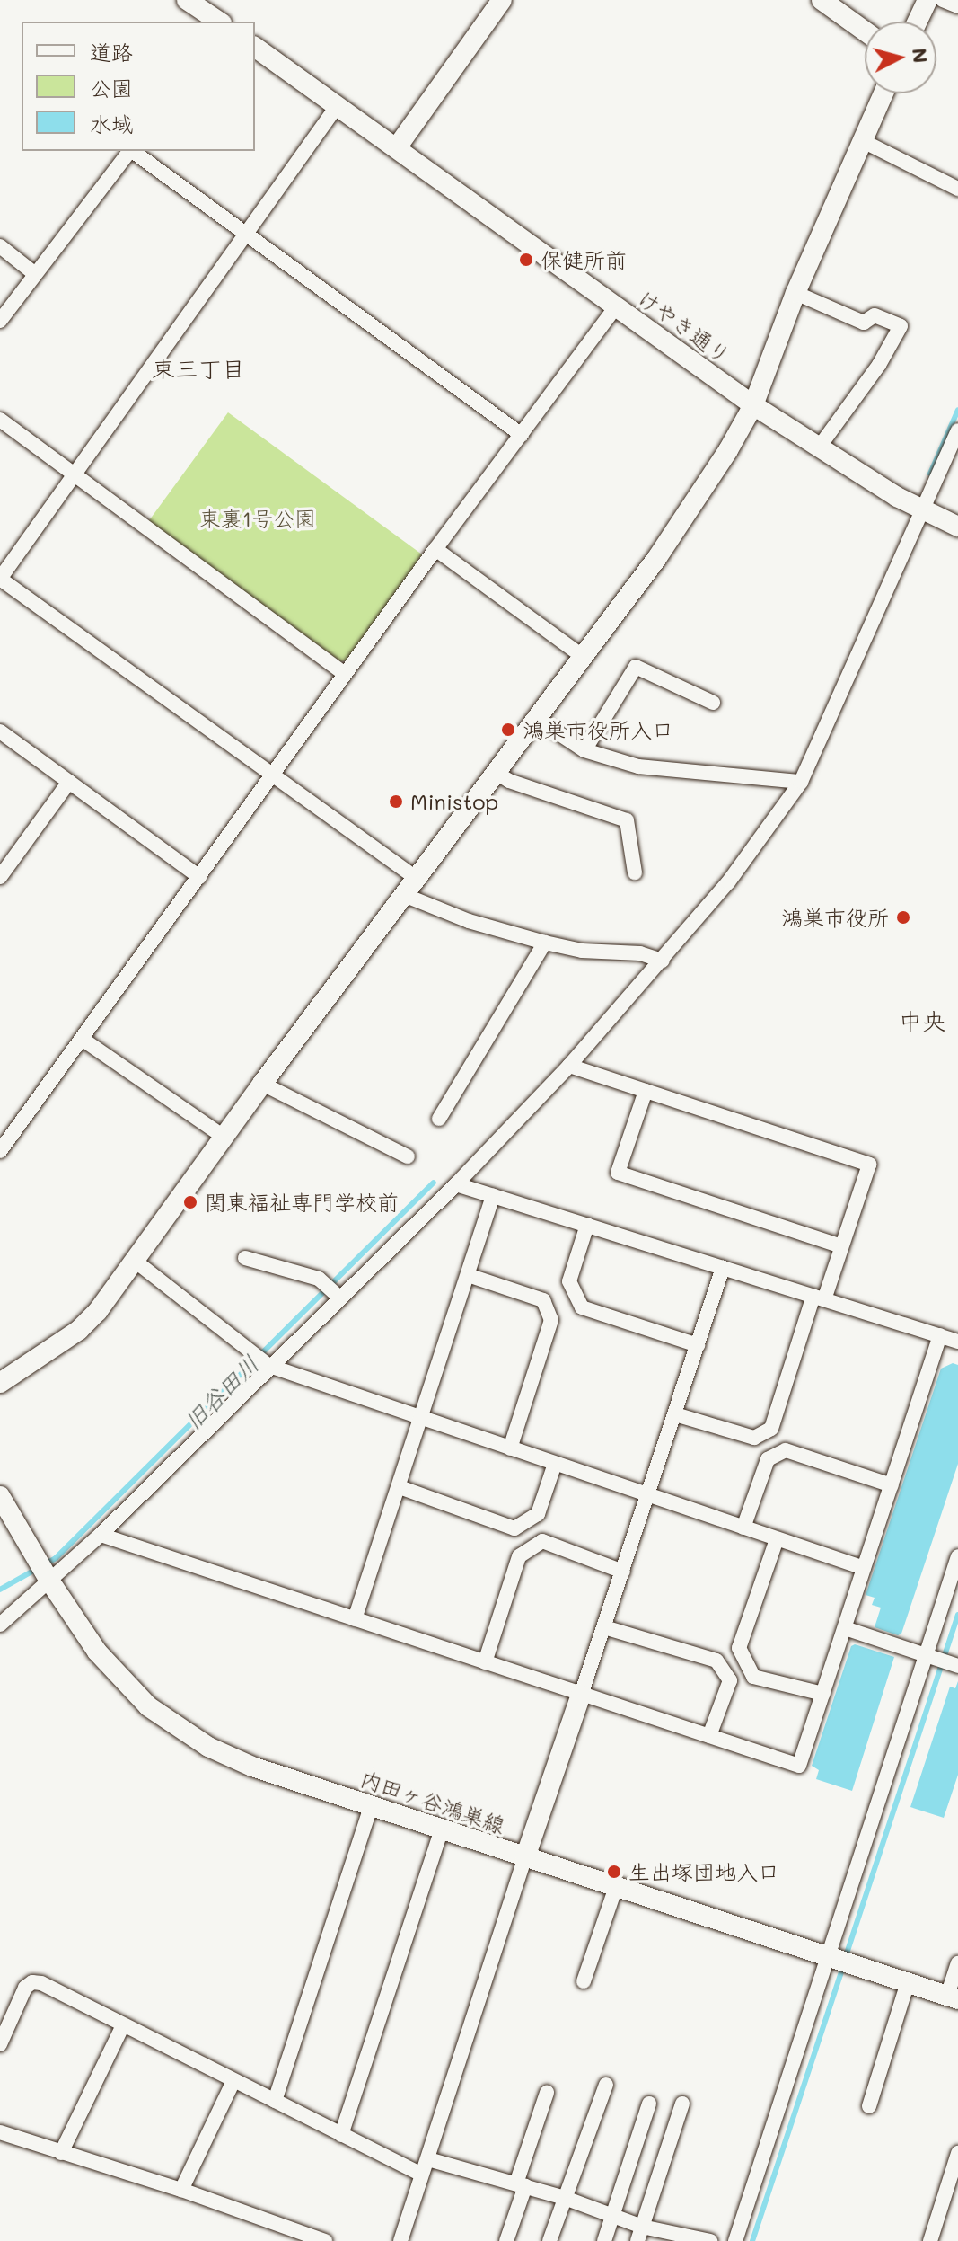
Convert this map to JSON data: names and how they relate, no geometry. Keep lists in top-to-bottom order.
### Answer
{
  "streets": {
    "street": ["けやき通り", "内田ヶ谷鴻巣線"]
  },
  "districts": ["東三丁目", "中央"],
  "water": ["旧谷田川"],
  "parks": ["東裏1号公園"],
  "places": [
    "保健所前",
    "鴻巣市役所入口",
    "Ministop",
    "鴻巣市役所",
    "関東福祉専門学校前",
    "生出塚団地入口"
  ],
  "legend": ["道路", "公園", "水域"],
  "north": "right"
}
